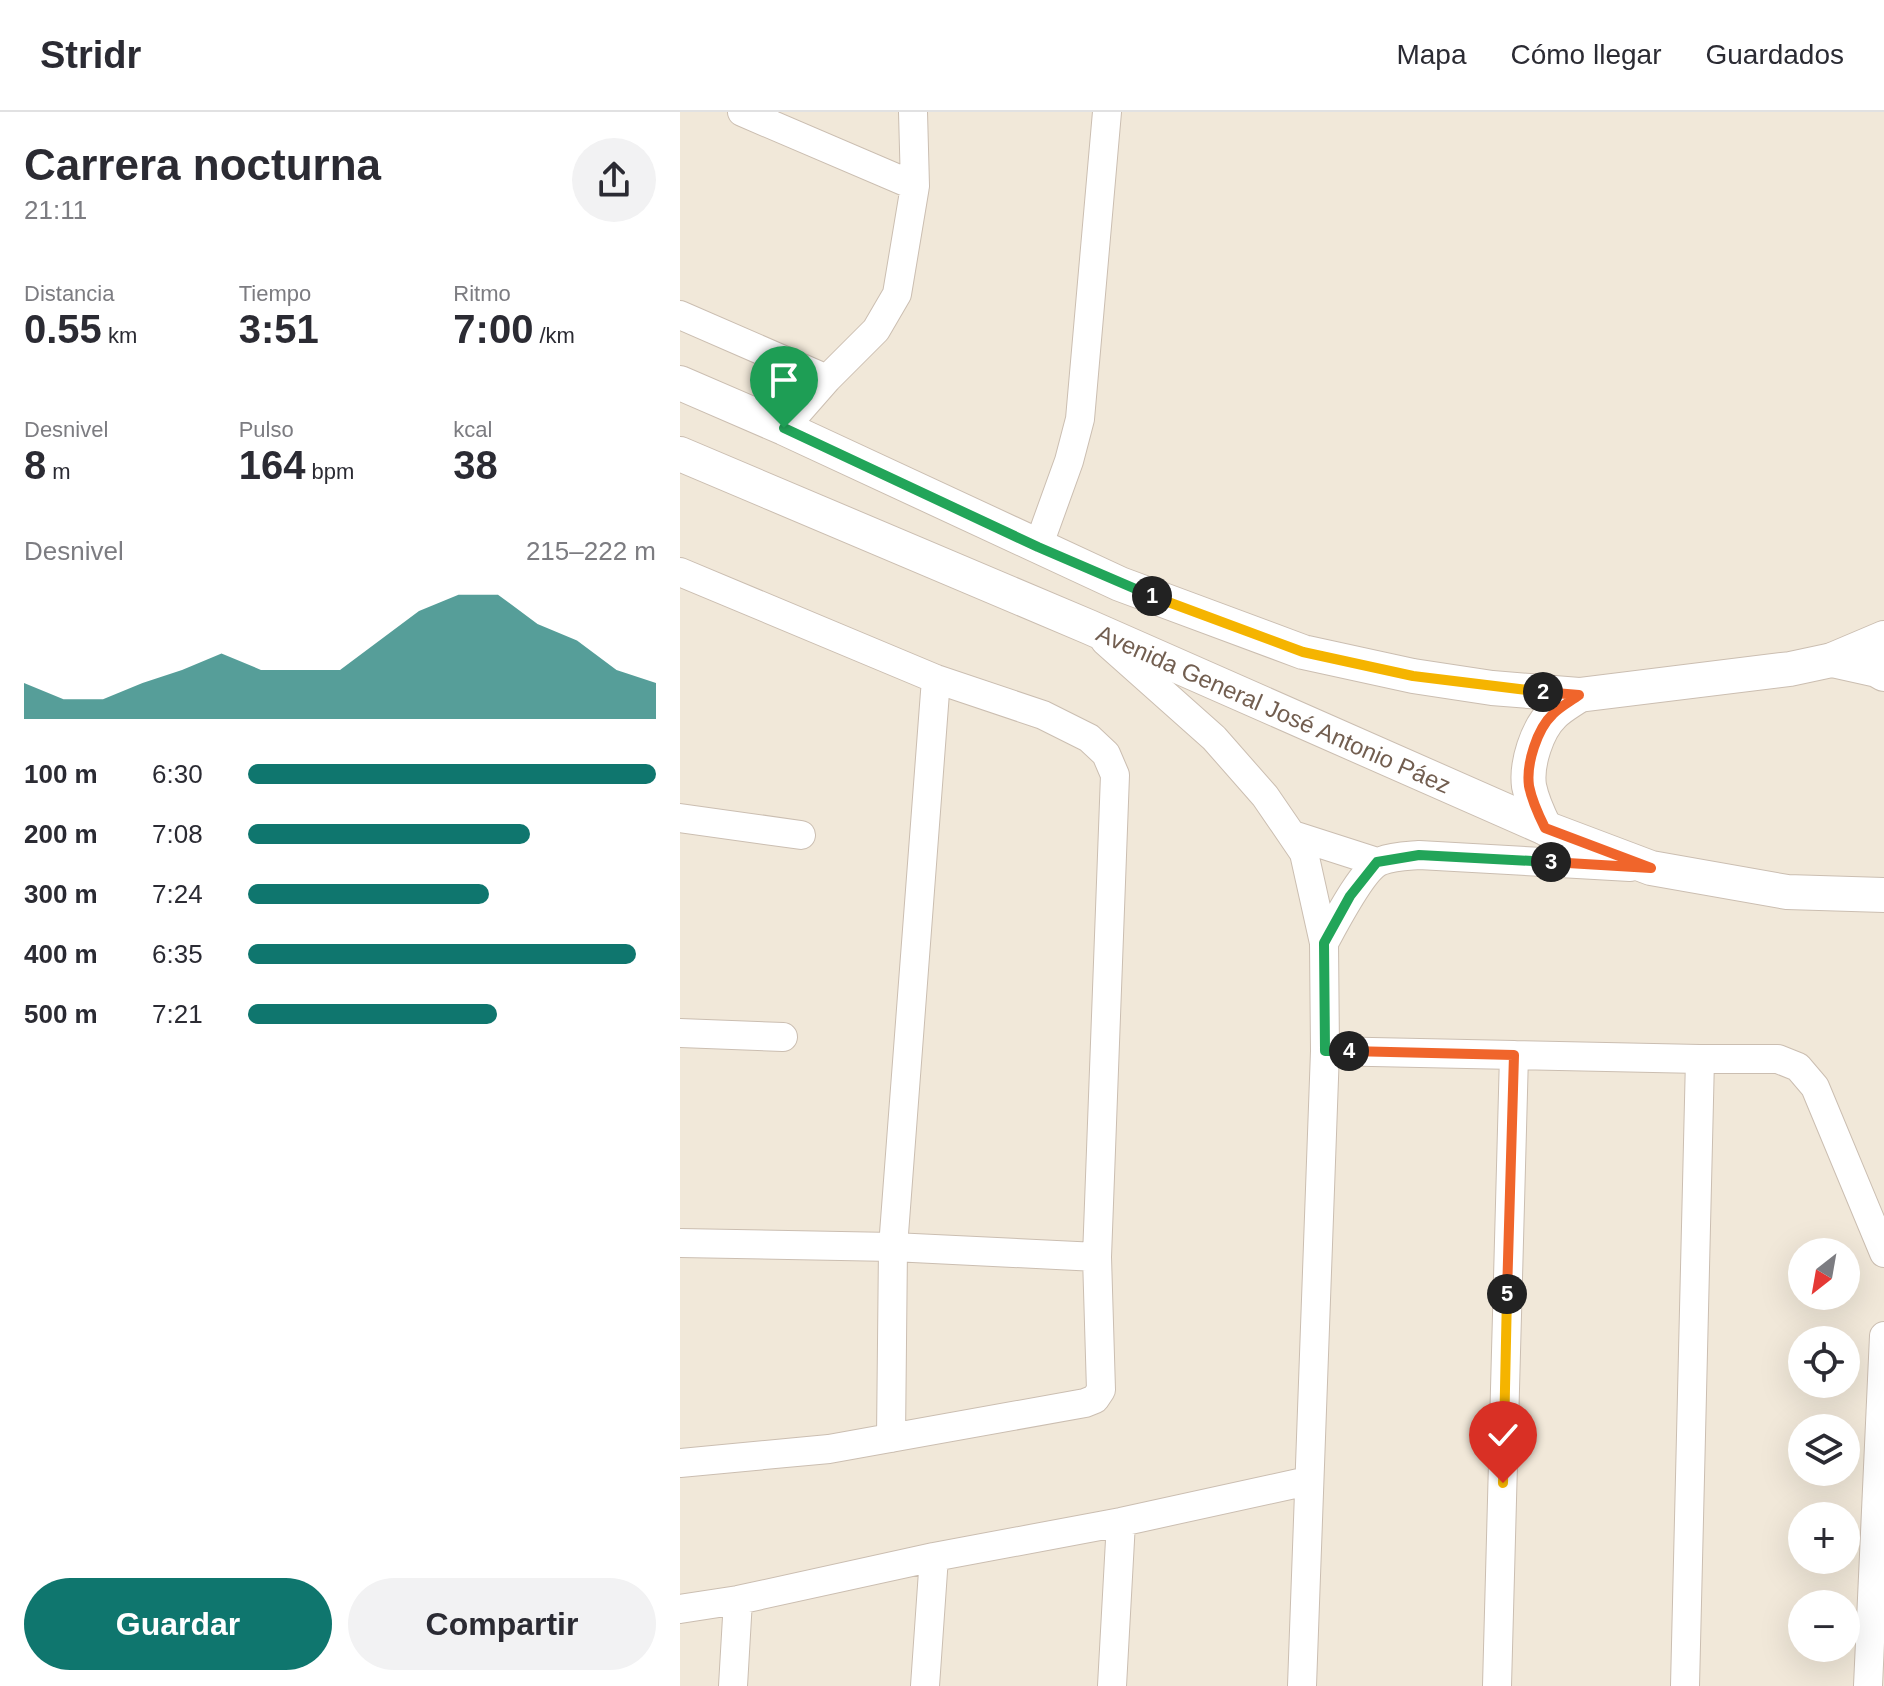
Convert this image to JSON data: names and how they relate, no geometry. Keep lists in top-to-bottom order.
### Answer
{
  "streets": {
    "street": ["Avenida General José Antonio Páez"]
  },
  "north": "bottom left",
  "page": {
    "header": "Stridr",
    "nav": ["Mapa", "Cómo llegar", "Guardados"],
    "heading": ["Carrera nocturna", "21:11"],
    "stats": [
      ["Distancia", "0.55 km"],
      ["Tiempo", "3:51"],
      ["Ritmo", "7:00 /km"],
      ["Desnivel", "8 m"],
      ["Pulso", "164 bpm"],
      ["kcal", "38"]
    ],
    "chart": ["Desnivel", "215–222 m"],
    "pins": [
      "1",
      "2",
      "3",
      "4",
      "5"
    ],
    "list": [
      {
        "name": "100 m",
        "note": "6:30"
      },
      {
        "name": "200 m",
        "note": "7:08"
      },
      {
        "name": "300 m",
        "note": "7:24"
      },
      {
        "name": "400 m",
        "note": "6:35"
      },
      {
        "name": "500 m",
        "note": "7:21"
      }
    ],
    "map_buttons": ["+", "−"],
    "buttons": ["Guardar", "Compartir"]
  }
}
